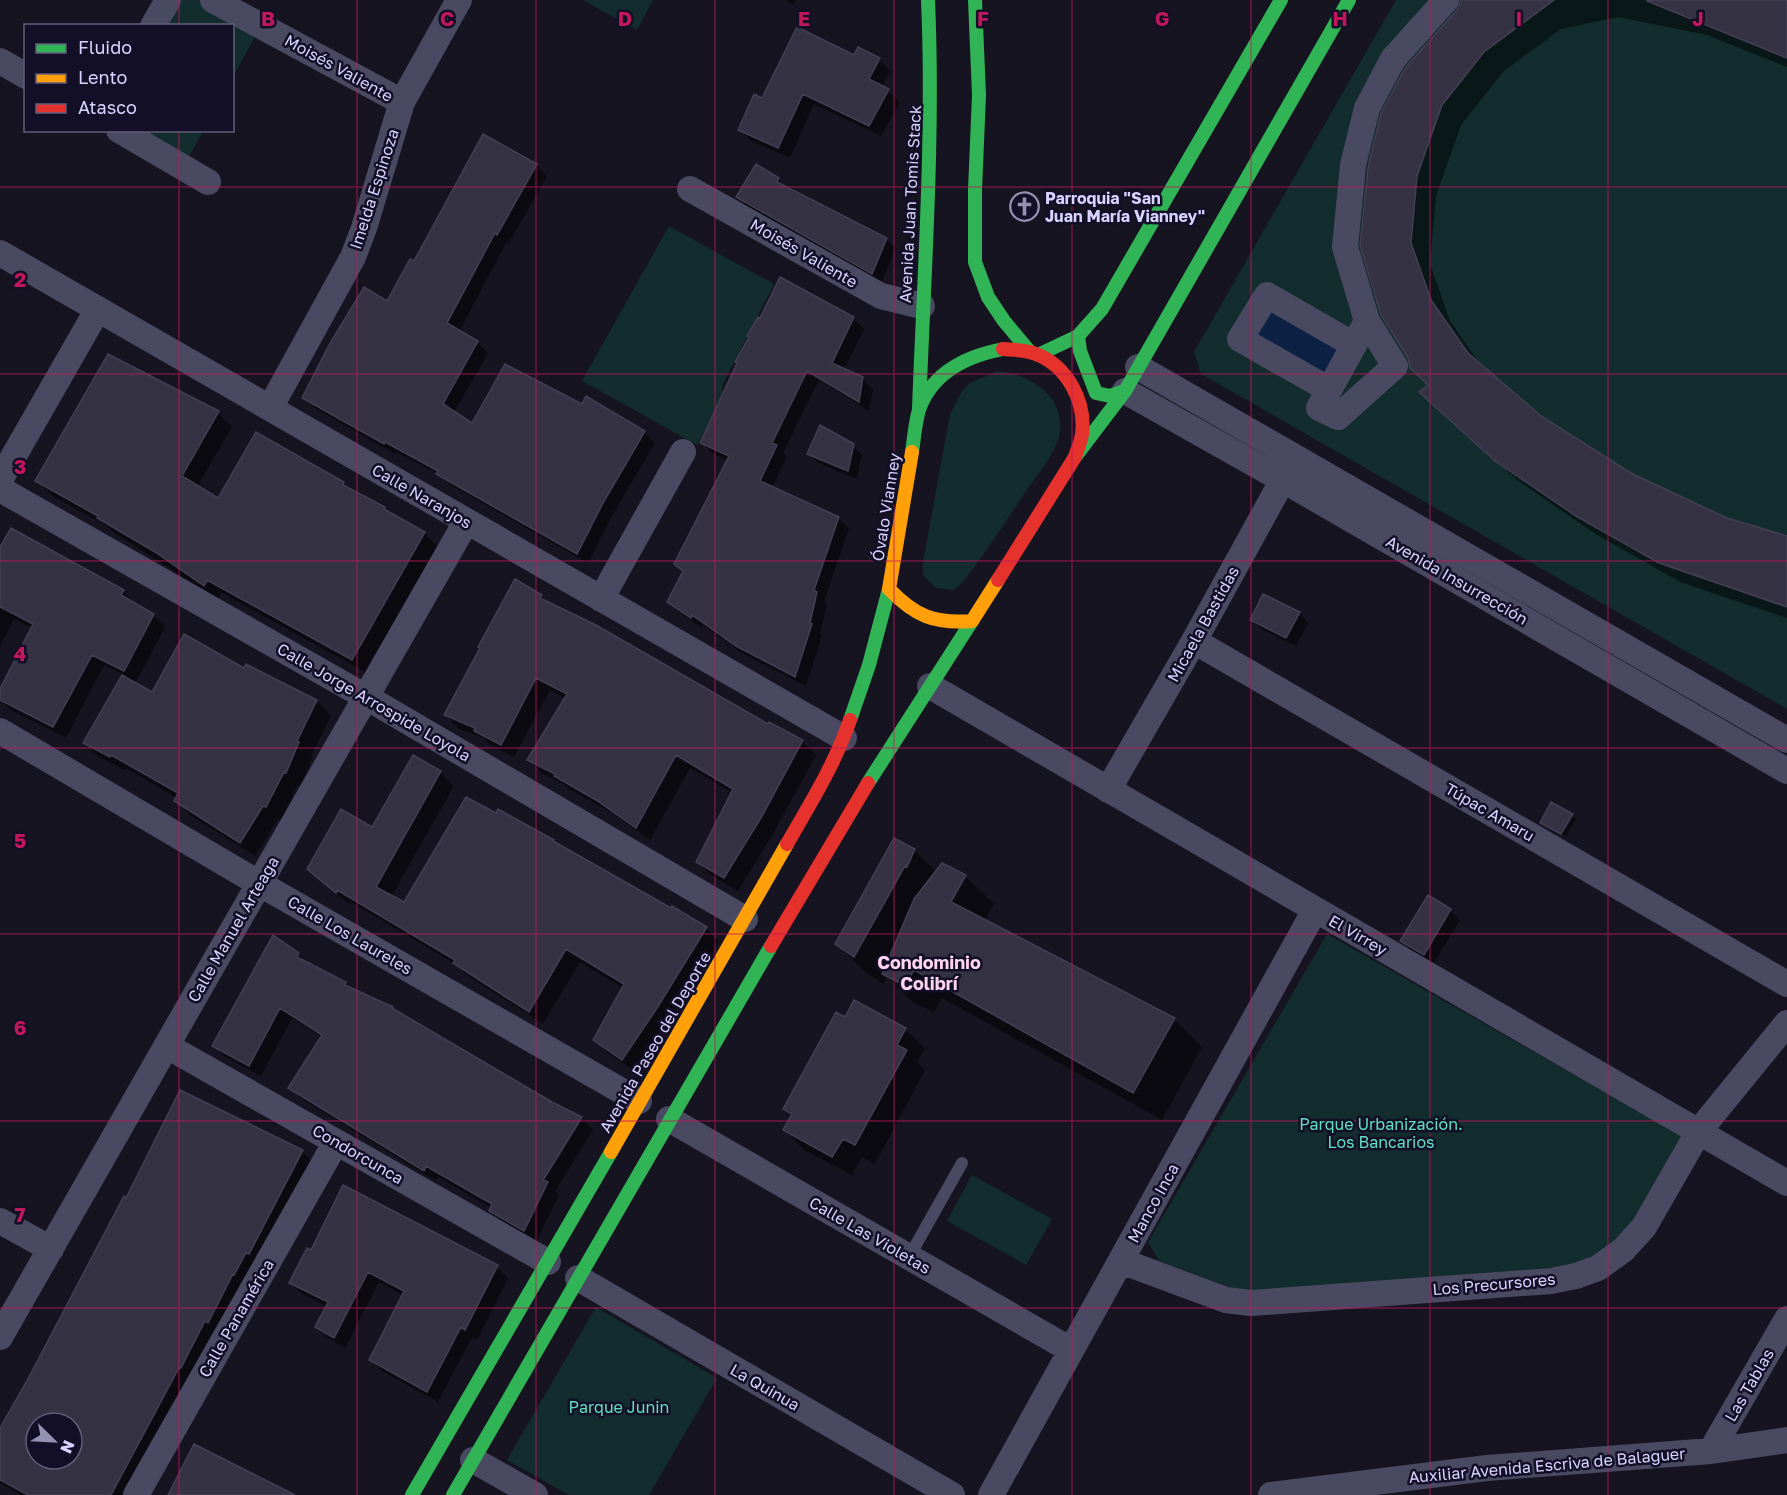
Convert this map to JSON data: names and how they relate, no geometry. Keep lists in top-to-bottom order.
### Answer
{
  "streets": {
    "main road": ["Avenida Juan Tomis Stack", "Óvalo Vianney", "Avenida Paseo del Deporte"],
    "street": [
      "Moisés Valiente",
      "Imelda Espinoza",
      "Calle Naranjos",
      "Avenida Insurrección",
      "Micaela Bastidas",
      "Calle Jorge Arrospide Loyola",
      "Túpac Amaru",
      "Calle Manuel Arteaga",
      "Calle Los Laureles",
      "El Virrey",
      "Condorcunca",
      "Manco Inca",
      "Calle Las Violetas",
      "Los Precursores",
      "Calle Panamérica",
      "Las Tablas",
      "La Quinua",
      "Auxiliar Avenida Escriva de Balaguer"
    ]
  },
  "crossings": [
    ["Moisés Valiente", "Imelda Espinoza"],
    ["Moisés Valiente", "Avenida Juan Tomis Stack"],
    ["Imelda Espinoza", "Calle Naranjos"],
    ["Avenida Juan Tomis Stack", "Óvalo Vianney"],
    ["Calle Naranjos", "Calle Manuel Arteaga"],
    ["Calle Naranjos", "Avenida Paseo del Deporte"],
    ["Óvalo Vianney", "Avenida Paseo del Deporte"],
    ["Avenida Insurrección", "Micaela Bastidas"],
    ["Micaela Bastidas", "Túpac Amaru"],
    ["Micaela Bastidas", "El Virrey"],
    ["Calle Jorge Arrospide Loyola", "Calle Manuel Arteaga"],
    ["Calle Jorge Arrospide Loyola", "Avenida Paseo del Deporte"],
    ["Calle Manuel Arteaga", "Calle Los Laureles"],
    ["Calle Manuel Arteaga", "Condorcunca"],
    ["Calle Los Laureles", "Avenida Paseo del Deporte"],
    ["El Virrey", "Manco Inca"],
    ["El Virrey", "Los Precursores"],
    ["Avenida Paseo del Deporte", "Condorcunca"],
    ["Condorcunca", "Calle Panamérica"],
    ["Manco Inca", "Calle Las Violetas"],
    ["Manco Inca", "Los Precursores"],
    ["Las Tablas", "Auxiliar Avenida Escriva de Balaguer"]
  ],
  "districts": ["Condominio Colibrí"],
  "parks": ["Parque Urbanización. Los Bancarios", "Parque Junin"],
  "places": {
    "church": ["Parroquia \"San Juan María Vianney\""]
  },
  "legend": ["Fluido", "Lento", "Atasco"],
  "north": "bottom right",
  "grid": {
    "columns": [
      "B",
      "C",
      "D",
      "E",
      "F",
      "G",
      "H",
      "I",
      "J"
    ],
    "rows": [
      "2",
      "3",
      "4",
      "5",
      "6",
      "7"
    ]
  }
}
